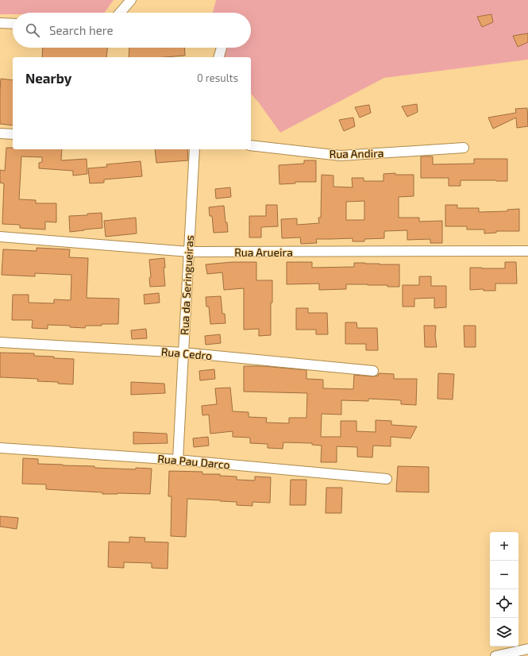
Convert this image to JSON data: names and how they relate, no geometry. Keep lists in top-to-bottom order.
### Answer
{
  "streets": {
    "street": [
      "Rua Andira",
      "Rua Arueira",
      "Rua da Seringueiras",
      "Rua Cedro",
      "Rua Pau Darco"
    ]
  },
  "crossings": [
    ["Rua Arueira", "Rua da Seringueiras"],
    ["Rua da Seringueiras", "Rua Cedro"],
    ["Rua da Seringueiras", "Rua Pau Darco"]
  ],
  "page": {
    "search": "Search here",
    "heading": ["Nearby", "0 results"],
    "map_buttons": ["+", "−"]
  }
}
